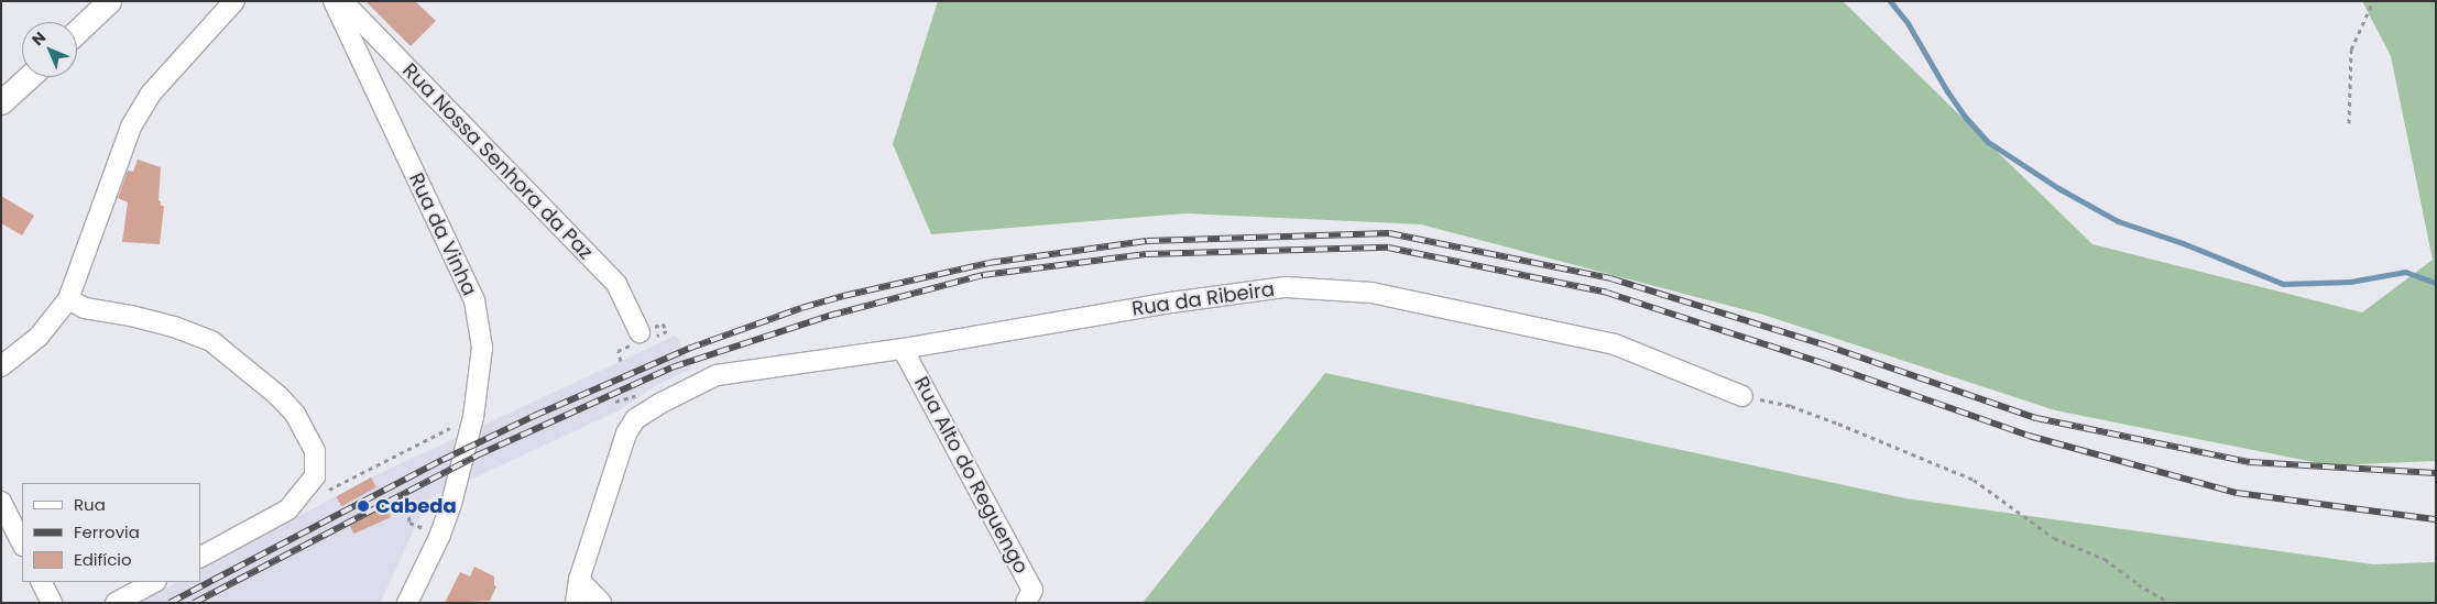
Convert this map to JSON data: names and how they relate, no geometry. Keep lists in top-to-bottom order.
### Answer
{
  "streets": {
    "street": [
      "Rua Nossa Senhora da Paz",
      "Rua da Vinha",
      "Rua da Ribeira",
      "Rua Alto do Reguengo"
    ]
  },
  "crossings": [
    ["Rua da Ribeira", "Rua Alto do Reguengo"]
  ],
  "places": ["Cabeda"],
  "legend": ["Rua", "Ferrovia", "Edifício"],
  "north": "top left"
}
